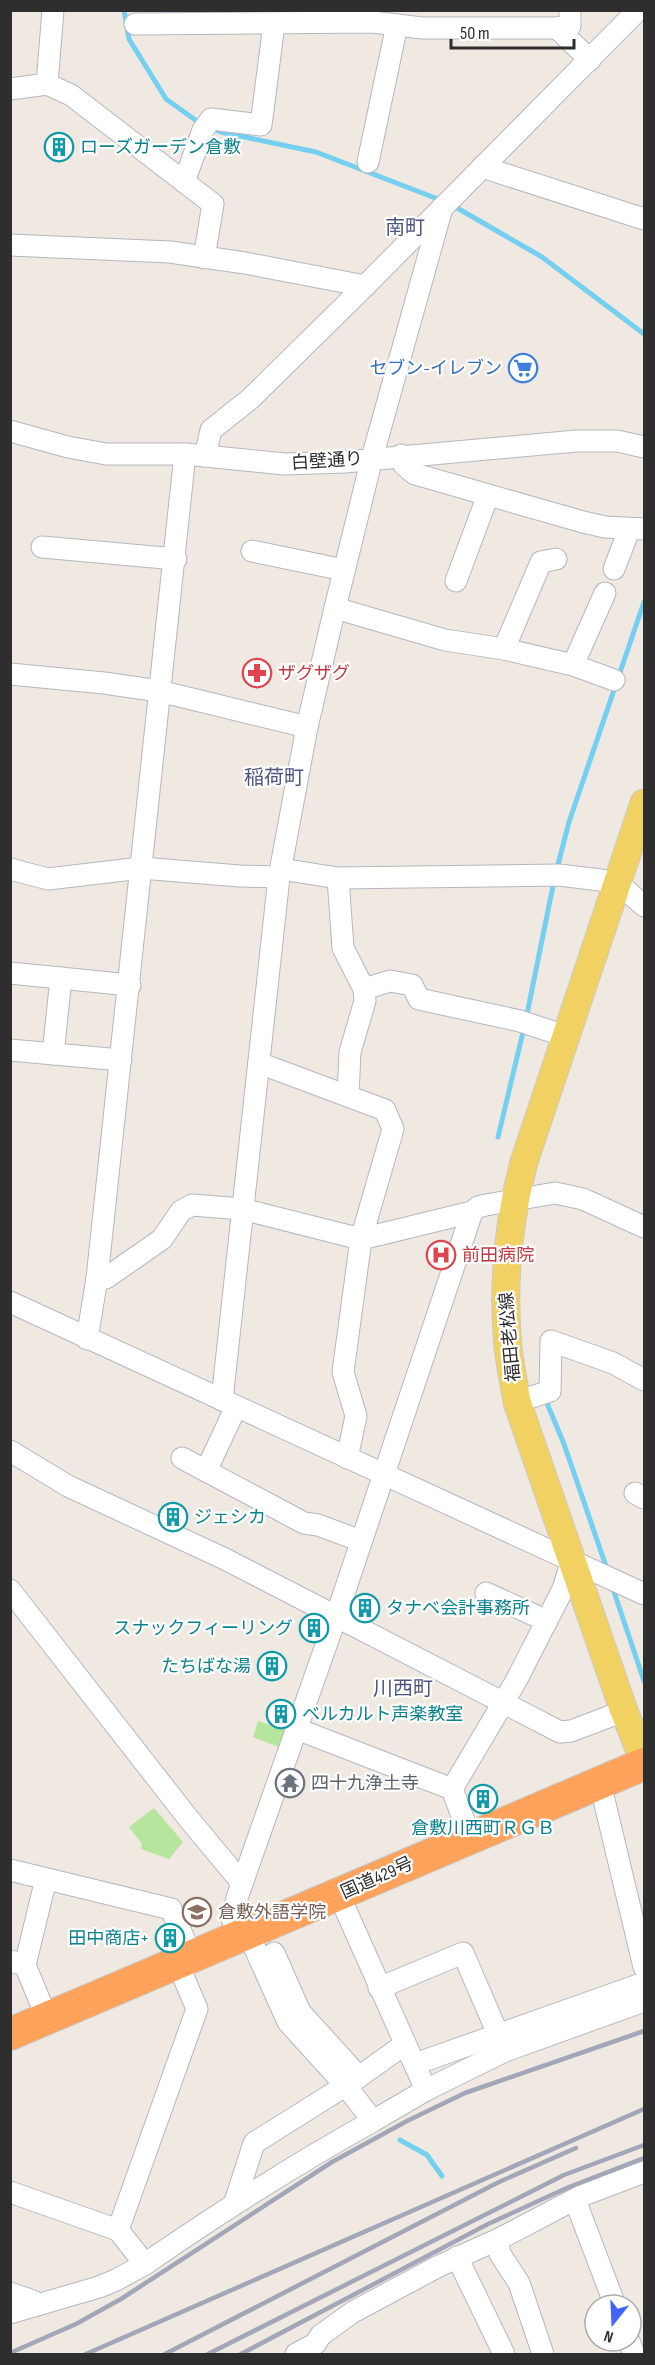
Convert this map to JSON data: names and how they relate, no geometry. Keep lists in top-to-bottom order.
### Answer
{
  "streets": {
    "highway": ["国道429号"],
    "main road": ["福田老松線"],
    "street": ["白壁通り"]
  },
  "crossings": [
    ["福田老松線", "国道429号"]
  ],
  "districts": ["南町", "稲荷町", "川西町"],
  "places": {
    "building": [
      "ローズガーデン倉敷",
      "ジェシカ",
      "タナベ会計事務所",
      "スナックフィーリング",
      "たちばな湯",
      "ベルカルト声楽教室",
      "倉敷川西町ＲＧＢ",
      "田中商店+"
    ],
    "supermarket": ["セブン-イレブン"],
    "pharmacy": ["ザグザグ"],
    "hospital": ["前田病院"],
    "temple": ["四十九浄土寺"],
    "school or university": ["倉敷外語学院"]
  },
  "scale_bar": "50 m",
  "north": "bottom"
}
